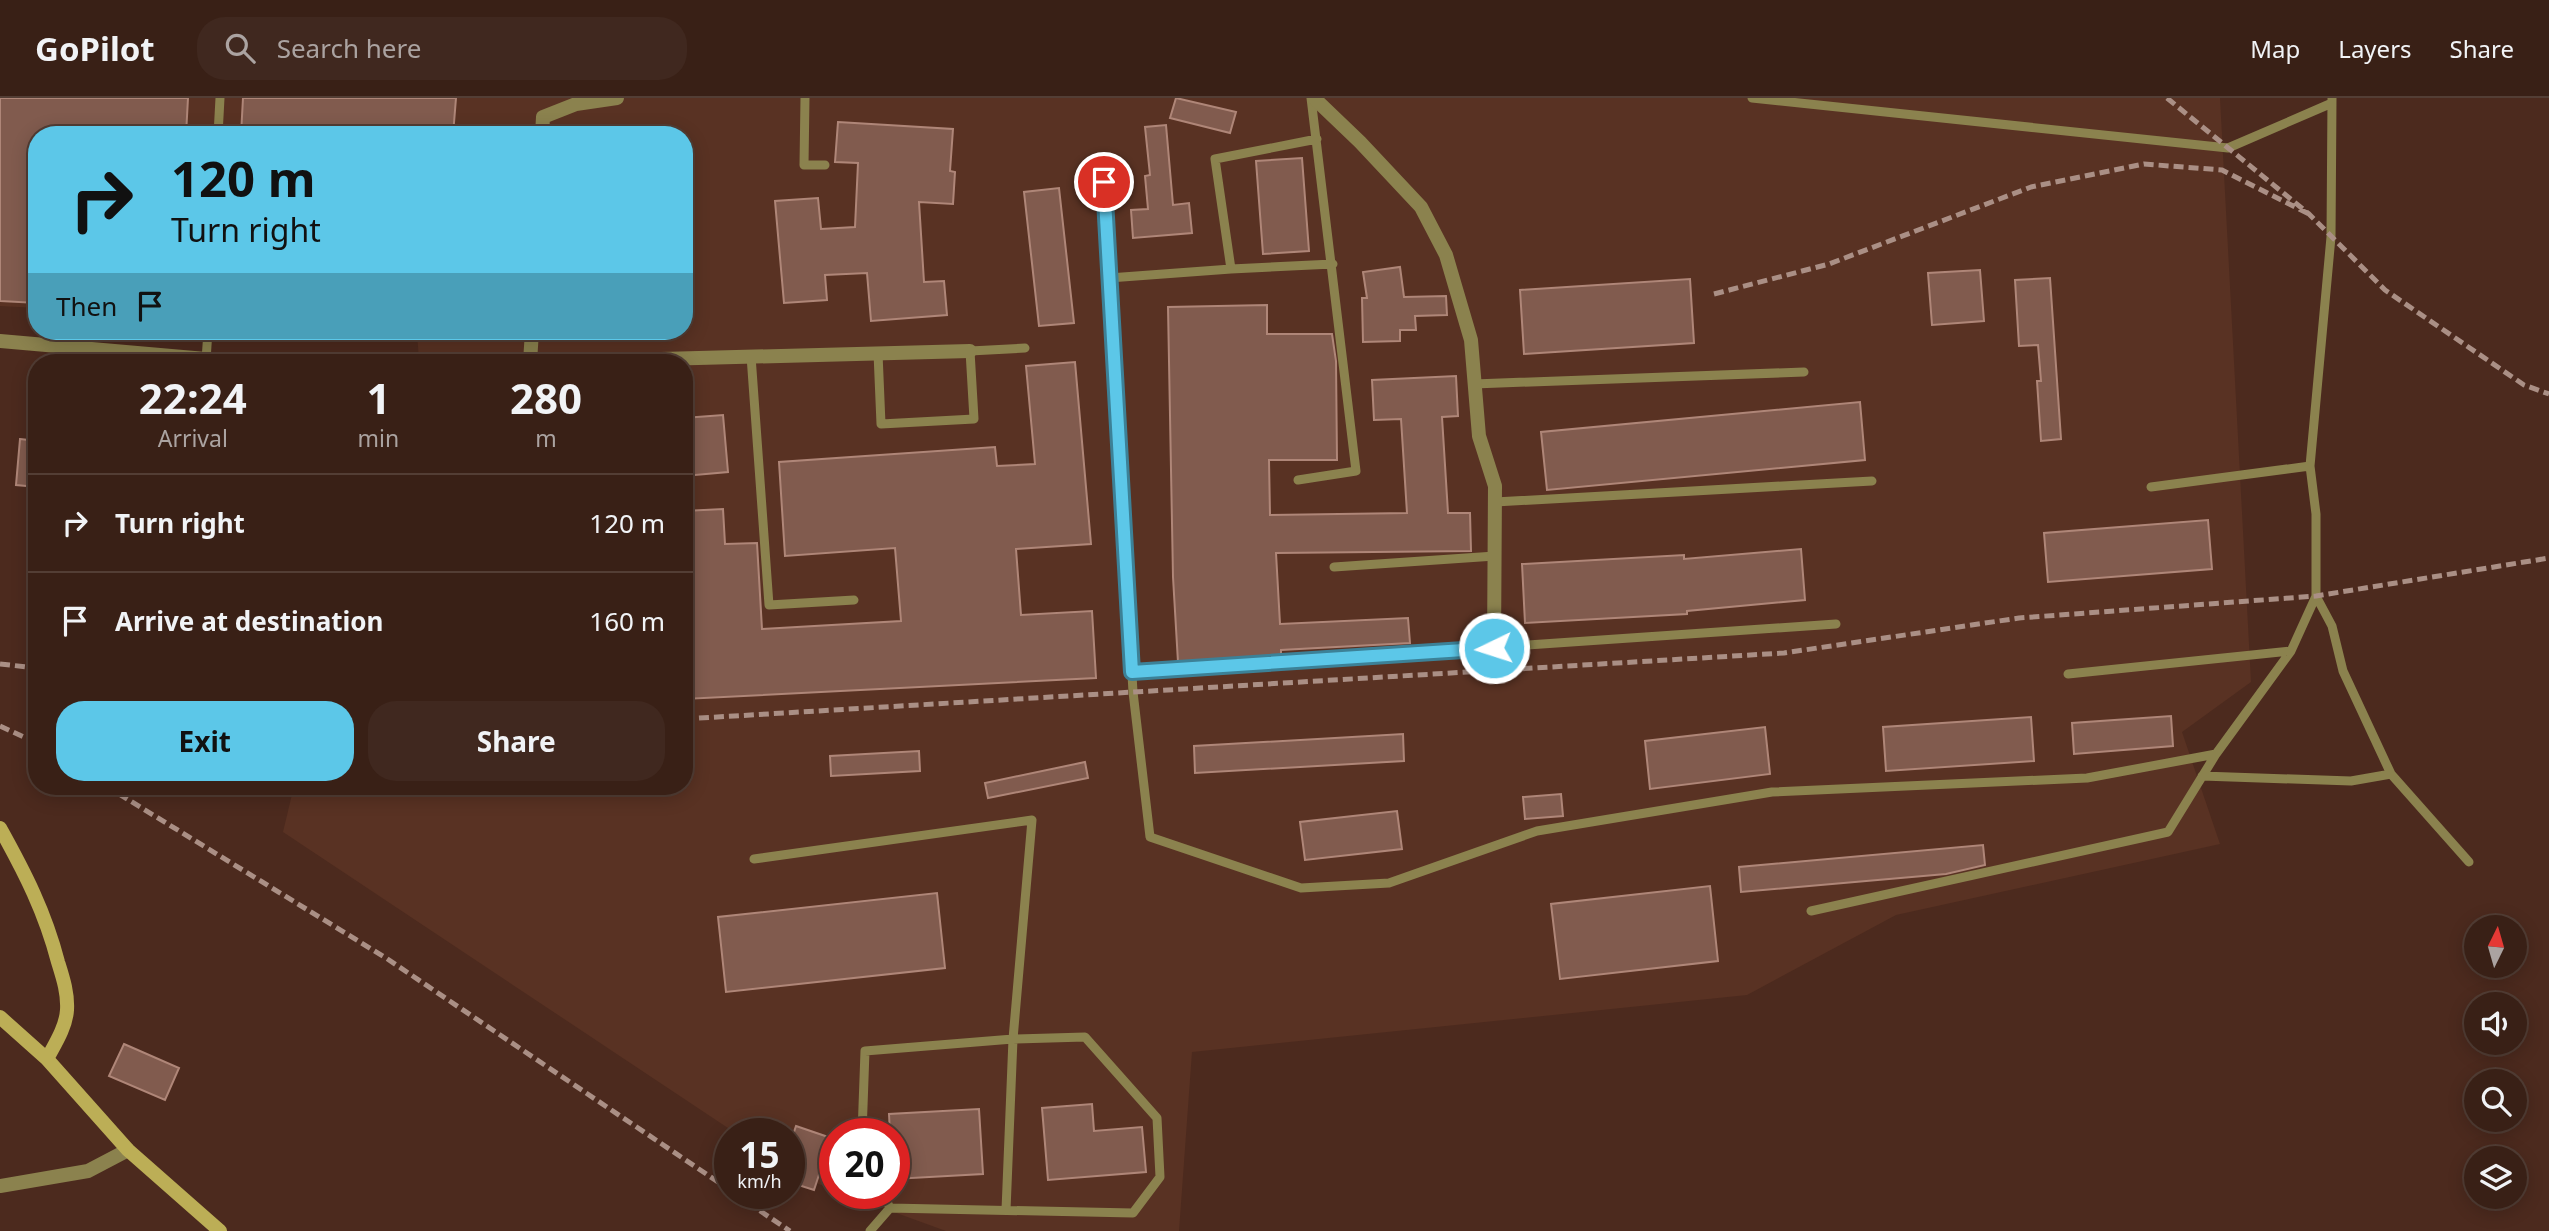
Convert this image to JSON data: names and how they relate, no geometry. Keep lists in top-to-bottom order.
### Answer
{
  "north": "top",
  "page": {
    "header": "GoPilot",
    "search": "Search here",
    "nav": ["Map", "Layers", "Share"],
    "turn": ["120 m", "Turn right"],
    "then": "Then",
    "eta": [
      "22:24",
      "Arrival",
      "1",
      "min",
      "280",
      "m"
    ],
    "list": [
      {
        "name": "Turn right",
        "value": "120 m"
      },
      {
        "name": "Arrive at destination",
        "value": "160 m"
      }
    ],
    "buttons": ["Exit", "Share"],
    "speed": "15 km/h",
    "limit": "20"
  }
}
